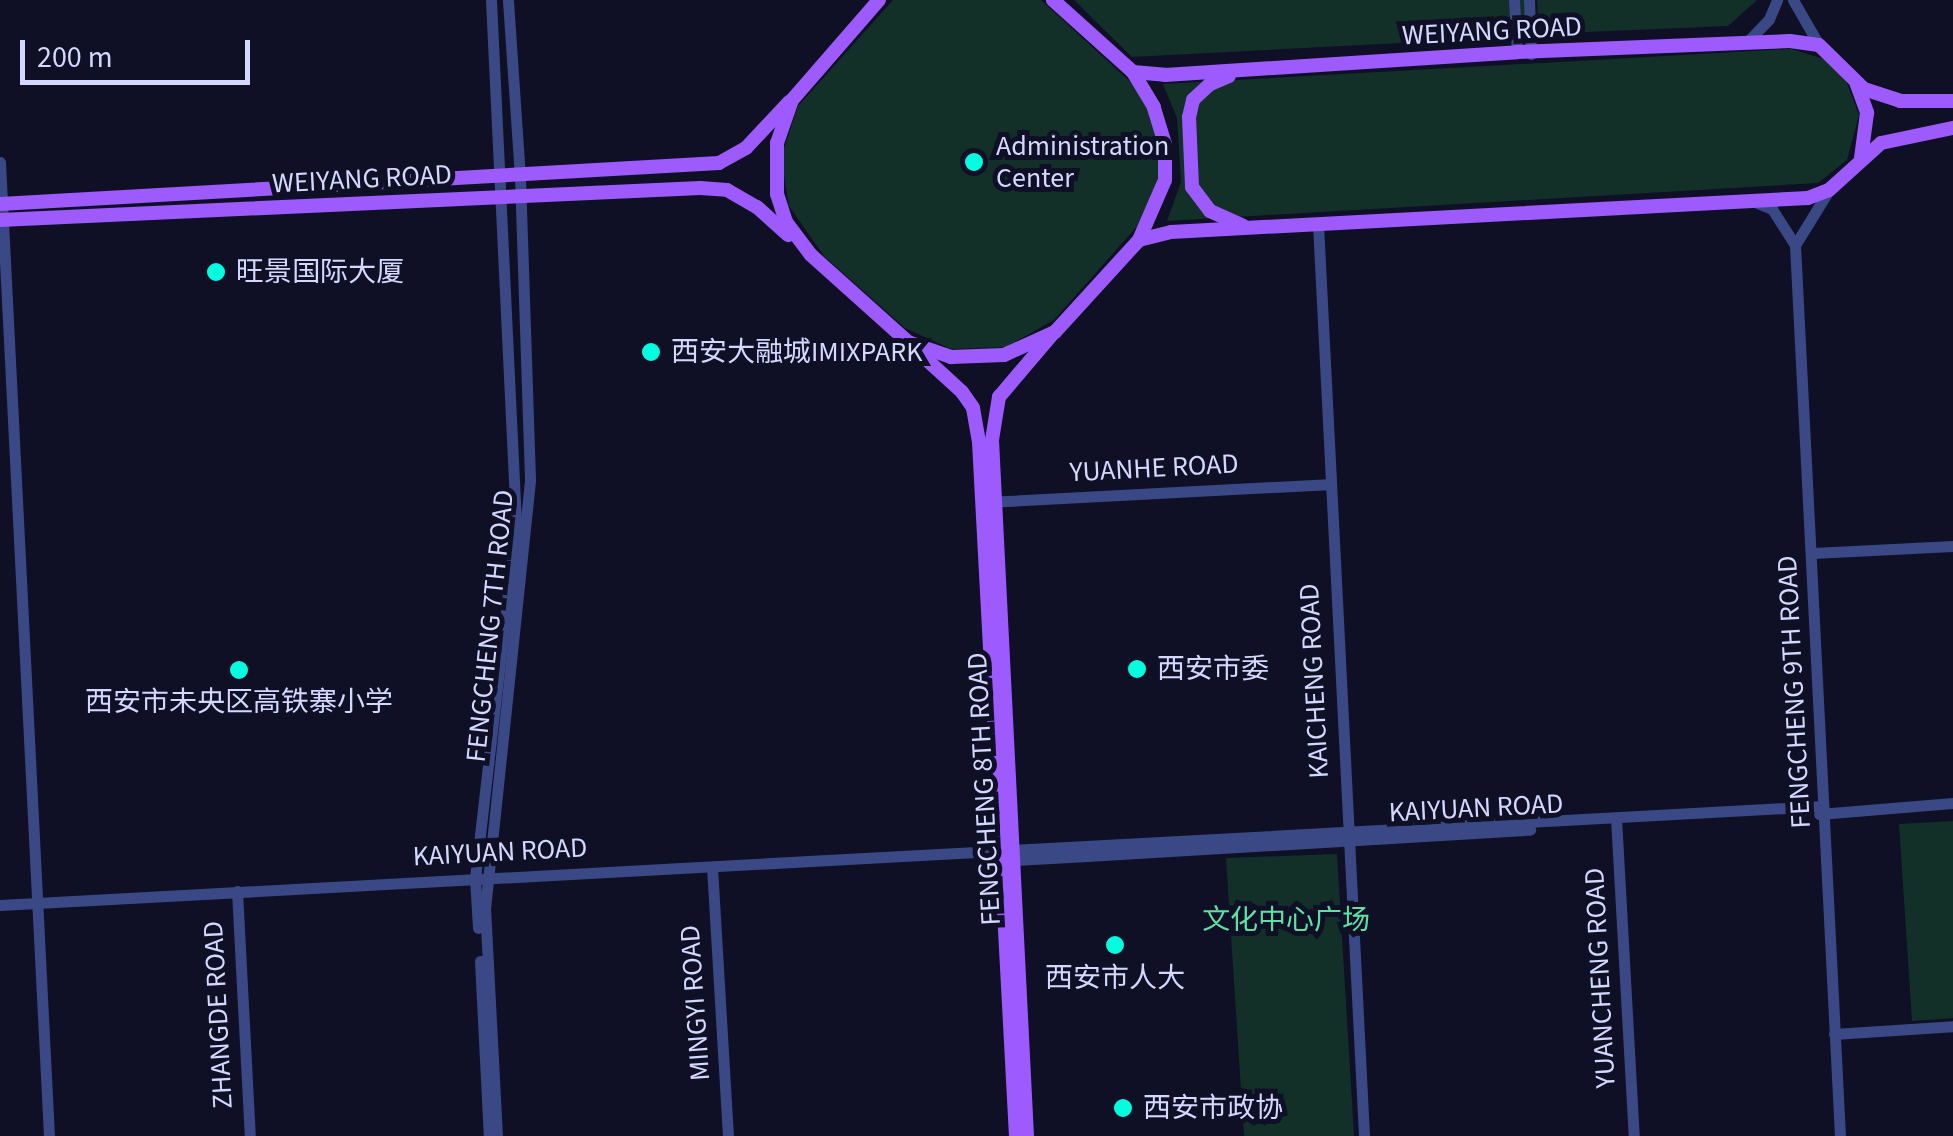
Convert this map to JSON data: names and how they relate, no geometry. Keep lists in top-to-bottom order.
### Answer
{
  "streets": {
    "main road": ["WEIYANG ROAD", "FENGCHENG 8TH ROAD"],
    "street": [
      "YUANHE ROAD",
      "FENGCHENG 7TH ROAD",
      "KAICHENG ROAD",
      "FENGCHENG 9TH ROAD",
      "KAIYUAN ROAD",
      "YUANCHENG ROAD",
      "MINGYI ROAD",
      "ZHANGDE ROAD"
    ]
  },
  "crossings": [
    ["WEIYANG ROAD", "FENGCHENG 7TH ROAD"],
    ["YUANHE ROAD", "KAICHENG ROAD"],
    ["YUANHE ROAD", "FENGCHENG 8TH ROAD"],
    ["FENGCHENG 7TH ROAD", "KAIYUAN ROAD"],
    ["KAICHENG ROAD", "KAIYUAN ROAD"],
    ["FENGCHENG 9TH ROAD", "KAIYUAN ROAD"],
    ["FENGCHENG 8TH ROAD", "KAIYUAN ROAD"],
    ["KAIYUAN ROAD", "YUANCHENG ROAD"],
    ["KAIYUAN ROAD", "MINGYI ROAD"],
    ["KAIYUAN ROAD", "ZHANGDE ROAD"]
  ],
  "parks": ["文化中心广场"],
  "places": [
    "Administration Center",
    "旺景国际大厦",
    "西安大融城IMIXPARK",
    "西安市委",
    "西安市未央区高铁寨小学",
    "西安市人大",
    "西安市政协"
  ],
  "scale_bar": "200 m"
}
